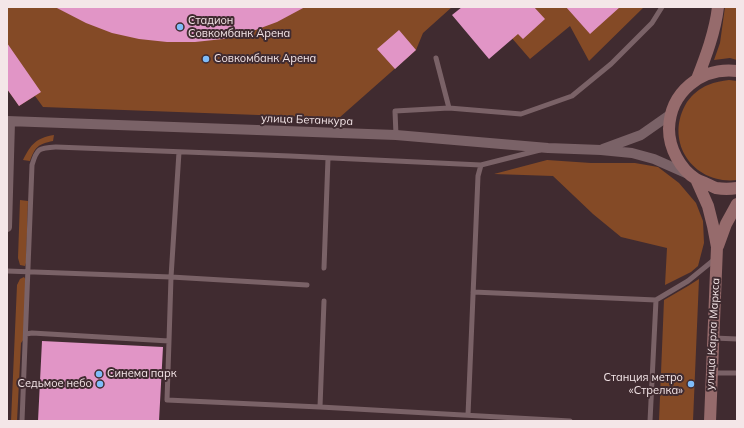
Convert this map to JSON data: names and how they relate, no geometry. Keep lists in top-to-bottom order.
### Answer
{
  "streets": {
    "main road": ["улица Карла Маркса"],
    "street": ["улица Бетанкура"]
  },
  "places": [
    "Стадион Совкомбанк Арена",
    "Совкомбанк Арена",
    "Синема парк",
    "Седьмое небо",
    "Станция метро «Стрелка»"
  ]
}
